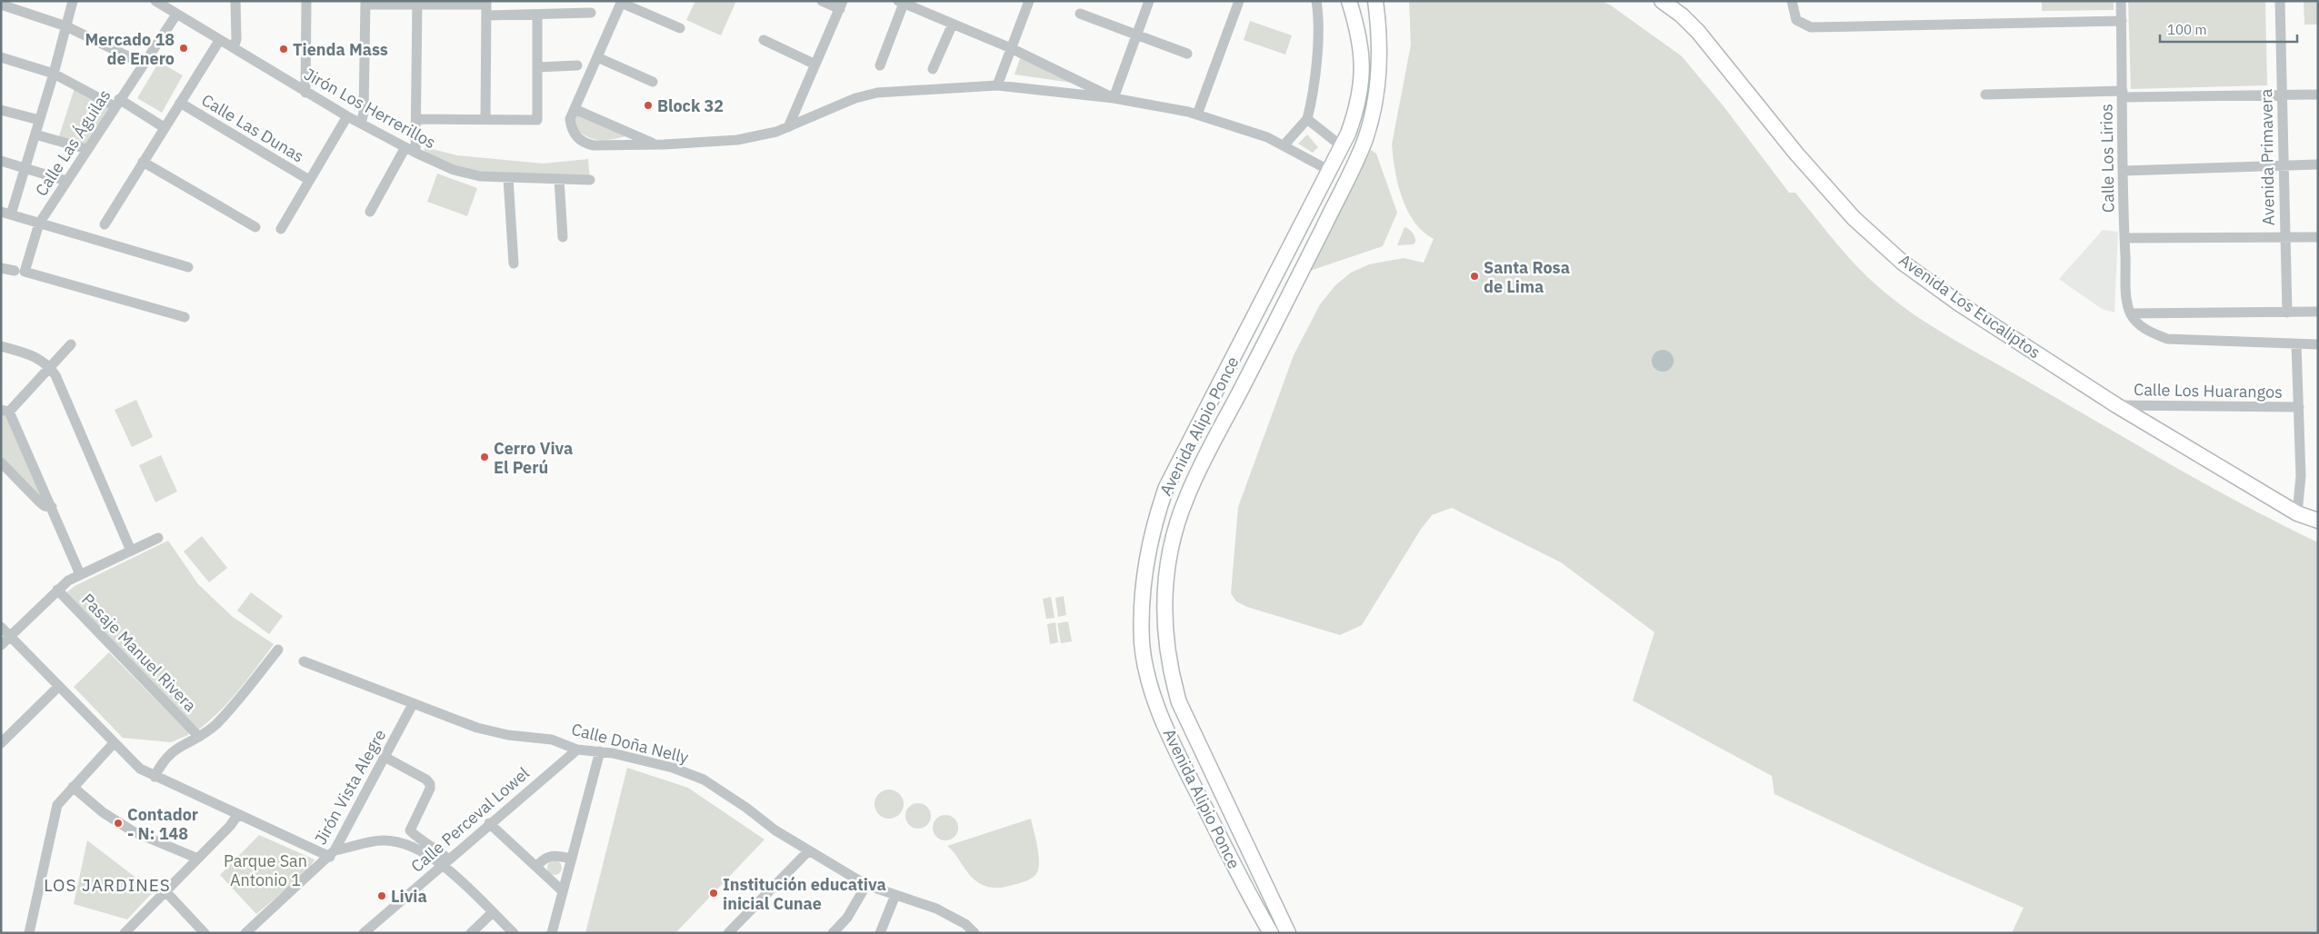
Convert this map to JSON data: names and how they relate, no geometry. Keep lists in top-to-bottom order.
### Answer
{
  "streets": {
    "main road": ["Avenida Los Eucaliptos", "Avenida Alipio Ponce"],
    "street": [
      "Jirón Los Herrerillos",
      "Calle Las Dunas",
      "Calle Las Águilas",
      "Avenida Primavera",
      "Calle Los Lirios",
      "Calle Los Huarangos",
      "Pasaje Manuel Rivera",
      "Calle Doña Nelly",
      "Jirón Vista Alegre",
      "Calle Perceval Lowel"
    ]
  },
  "crossings": [
    ["Jirón Los Herrerillos", "Calle Las Águilas"],
    ["Avenida Los Eucaliptos", "Calle Los Huarangos"],
    ["Calle Doña Nelly", "Jirón Vista Alegre"],
    ["Calle Doña Nelly", "Calle Perceval Lowel"]
  ],
  "districts": ["LOS JARDINES"],
  "parks": ["Parque San Antonio 1"],
  "places": [
    "Mercado 18 de Enero",
    "Tienda Mass",
    "Block 32",
    "Santa Rosa de Lima",
    "Cerro Viva El Perú",
    "Contador - N: 148",
    "Institución educativa inicial Cunae",
    "Livia"
  ],
  "scale_bar": "100 m"
}
